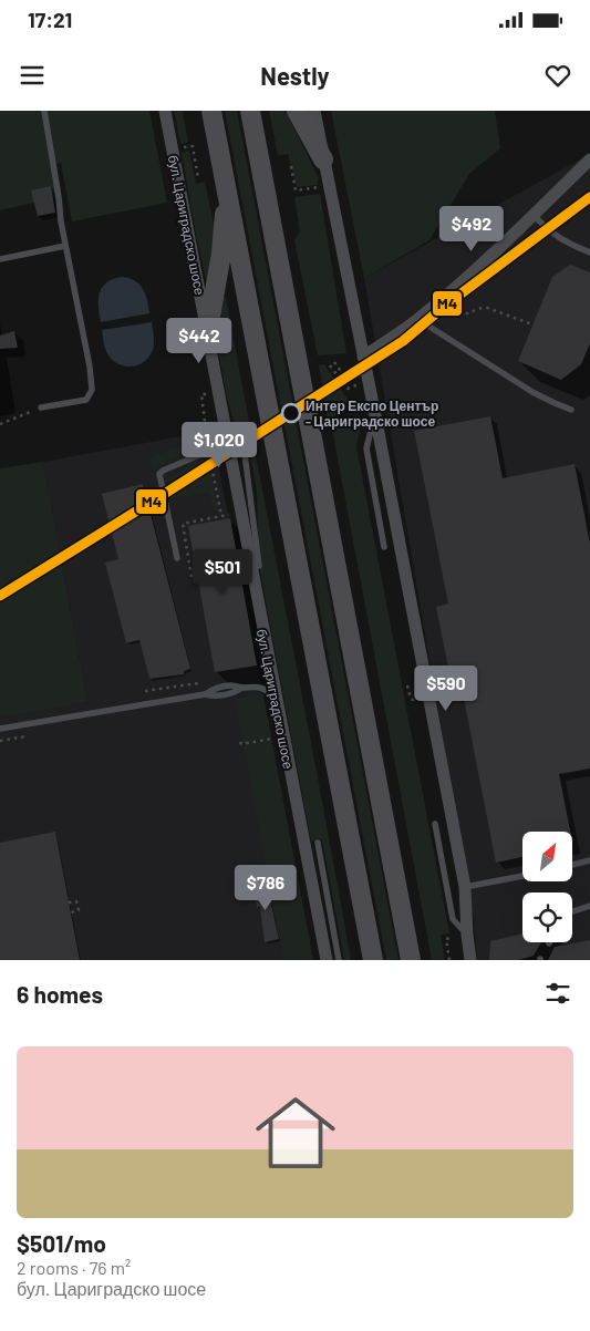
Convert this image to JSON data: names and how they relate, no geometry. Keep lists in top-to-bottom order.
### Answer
{
  "streets": {
    "street": ["бул. Цариградско шосе"]
  },
  "places": ["Интер Експо Център - Цариградско шосе"],
  "lines": ["transit line M4"],
  "north": "top right",
  "page": {
    "status": "17:21",
    "header": "Nestly",
    "price": [
      "$492",
      "$442",
      "$1,020",
      "$501",
      "$590",
      "$786"
    ],
    "heading": "6 homes",
    "list": [
      {
        "name": "$501/mo",
        "note": "2 rooms · 76 m² · бул. Цариградско шосе"
      }
    ]
  }
}
